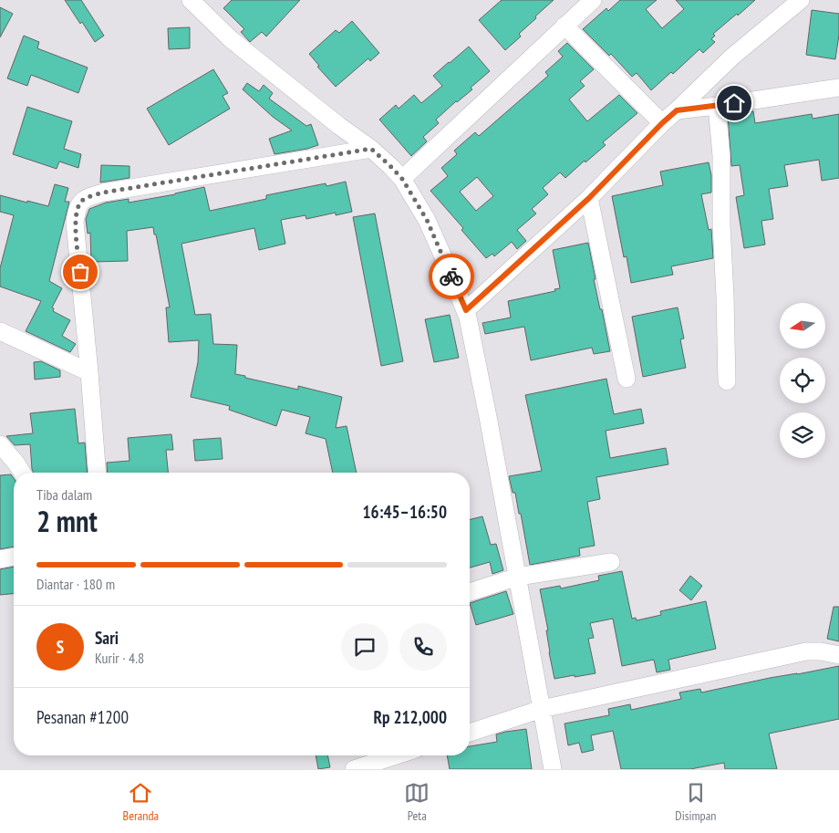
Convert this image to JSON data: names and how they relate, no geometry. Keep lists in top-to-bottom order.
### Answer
{
  "north": "left",
  "page": {
    "heading": ["2 mnt", "Tiba dalam", "16:45–16:50"],
    "panel": [
      "Sari",
      "Kurir · 4.8",
      "Pesanan #1200",
      "Rp 212,000"
    ],
    "bar": "Diantar · 180 m",
    "round": "S",
    "tabs": ["Beranda", "Peta", "Disimpan"]
  }
}
